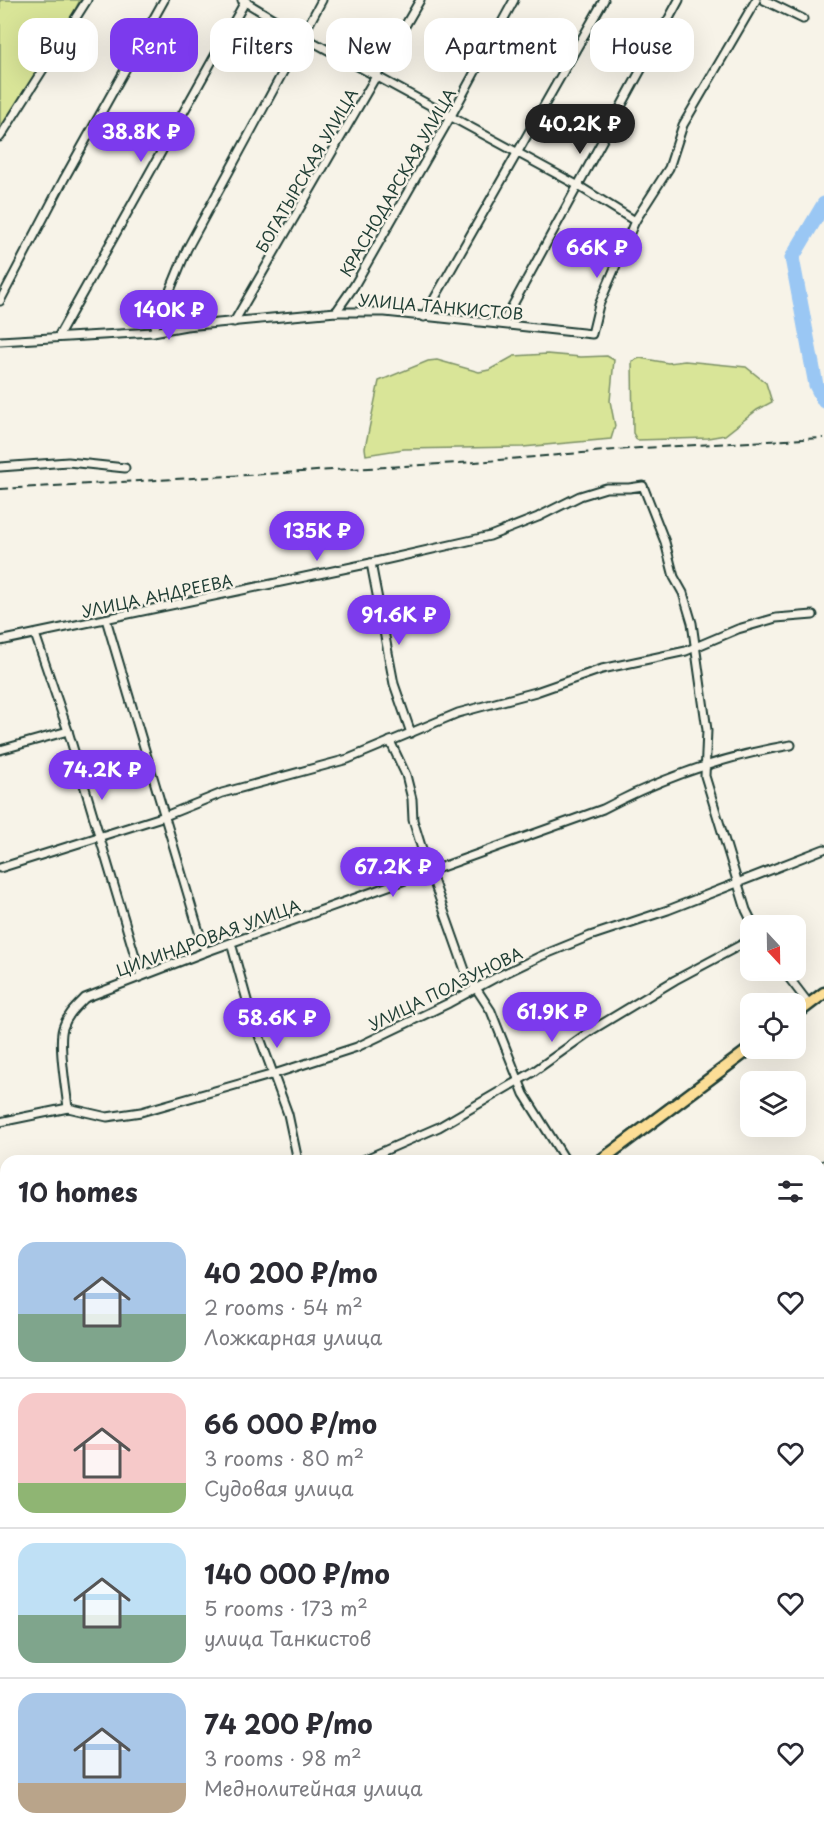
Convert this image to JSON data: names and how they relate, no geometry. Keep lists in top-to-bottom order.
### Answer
{
  "streets": {
    "street": [
      "БОГАТЫРСКАЯ УЛИЦА",
      "КРАСНОДАРСКАЯ УЛИЦА",
      "УЛИЦА ТАНКИСТОВ",
      "УЛИЦА АНДРЕЕВА",
      "ЦИЛИНДРОВАЯ УЛИЦА",
      "УЛИЦА ПОЛЗУНОВА"
    ]
  },
  "crossings": [
    ["БОГАТЫРСКАЯ УЛИЦА", "УЛИЦА ТАНКИСТОВ"],
    ["КРАСНОДАРСКАЯ УЛИЦА", "УЛИЦА ТАНКИСТОВ"],
    ["ЦИЛИНДРОВАЯ УЛИЦА", "УЛИЦА ПОЛЗУНОВА"]
  ],
  "north": "bottom",
  "page": {
    "chip": [
      "Buy",
      "Rent",
      "Filters",
      "New",
      "Apartment",
      "House"
    ],
    "price": [
      "40.2K ₽",
      "38.8K ₽",
      "66K ₽",
      "140K ₽",
      "135K ₽",
      "91.6K ₽",
      "74.2K ₽",
      "67.2K ₽",
      "61.9K ₽",
      "58.6K ₽"
    ],
    "heading": "10 homes",
    "list": [
      {
        "name": "40 200 ₽/mo",
        "note": "2 rooms · 54 m² · Ложкарная улица"
      },
      {
        "name": "66 000 ₽/mo",
        "note": "3 rooms · 80 m² · Судовая улица"
      },
      {
        "name": "140 000 ₽/mo",
        "note": "5 rooms · 173 m² · улица Танкистов"
      },
      {
        "name": "74 200 ₽/mo",
        "note": "3 rooms · 98 m² · Меднолитейная улица"
      }
    ]
  }
}
